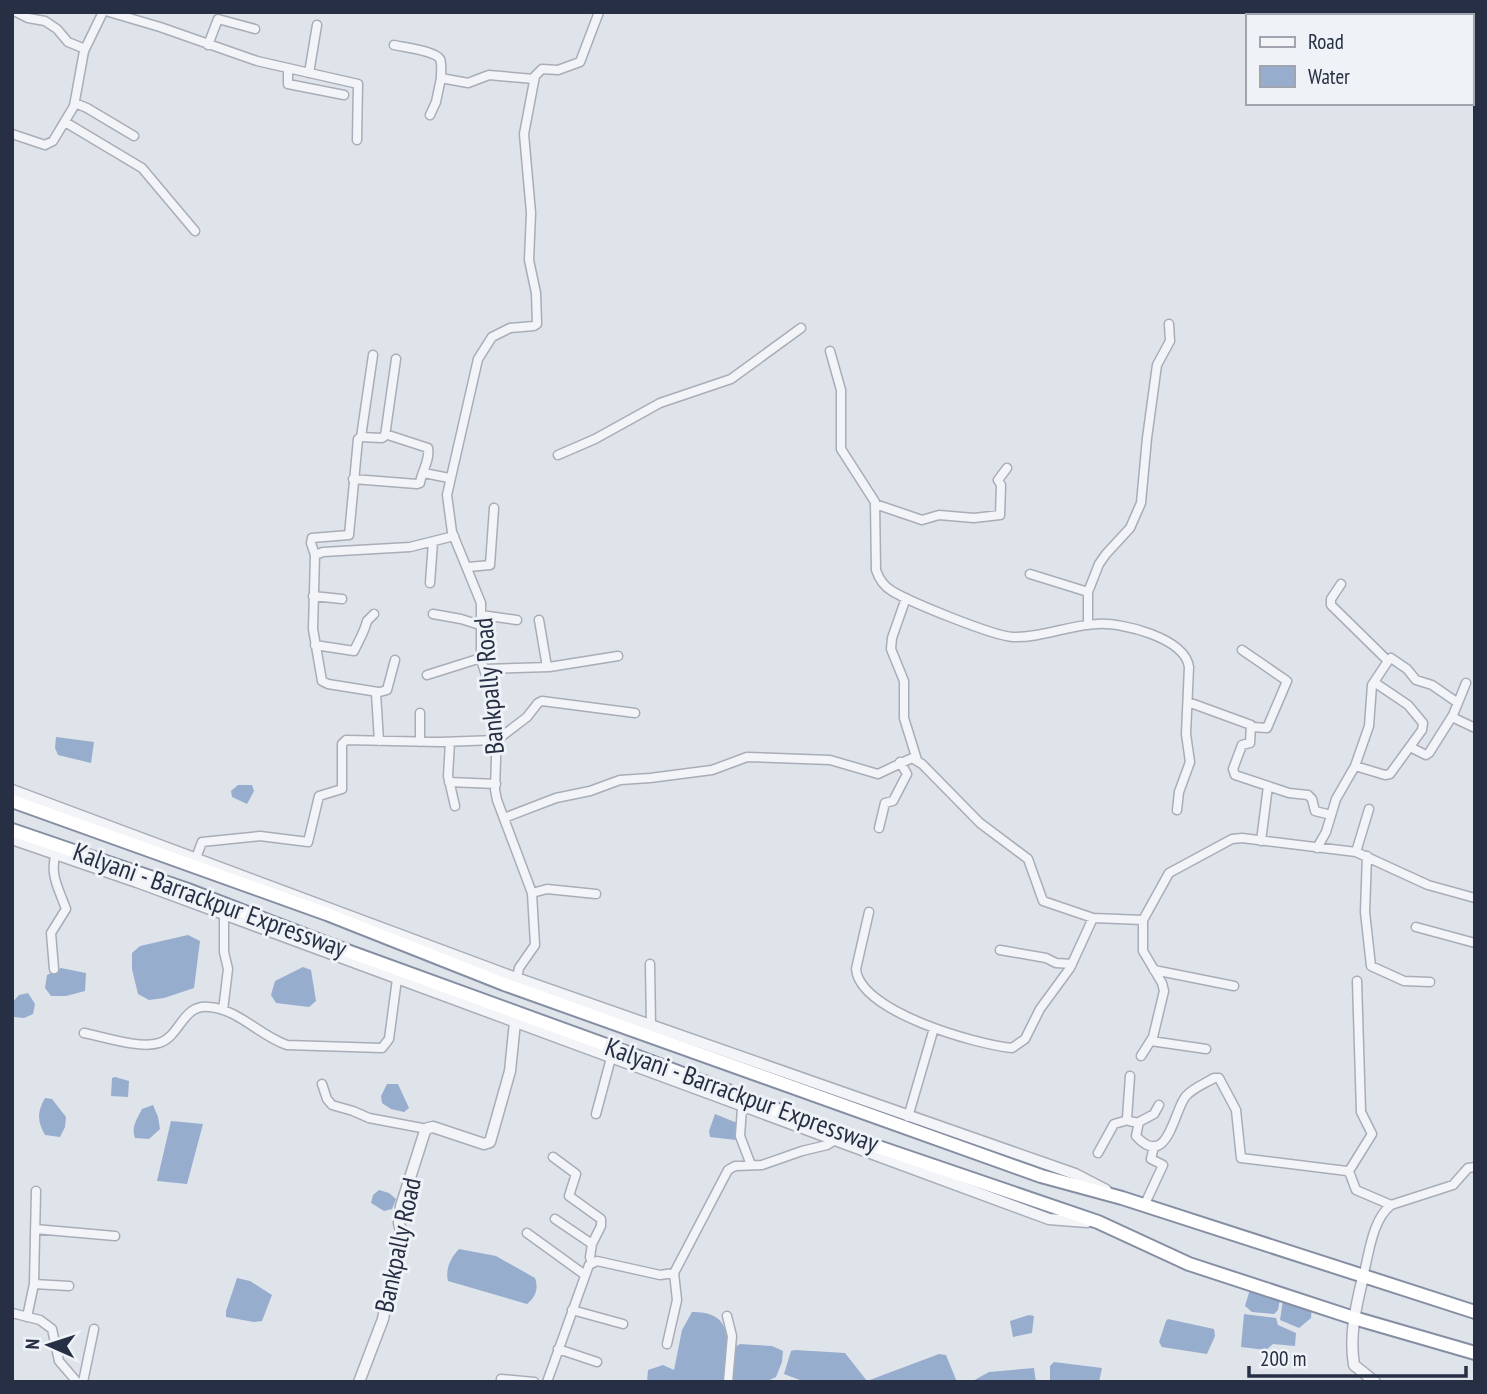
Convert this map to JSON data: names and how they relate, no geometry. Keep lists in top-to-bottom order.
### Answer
{
  "streets": {
    "highway": ["Kalyani - Barrackpur Expressway"],
    "street": ["Bankpally Road"]
  },
  "legend": ["Road", "Water"],
  "scale_bar": "200 m",
  "north": "left"
}
